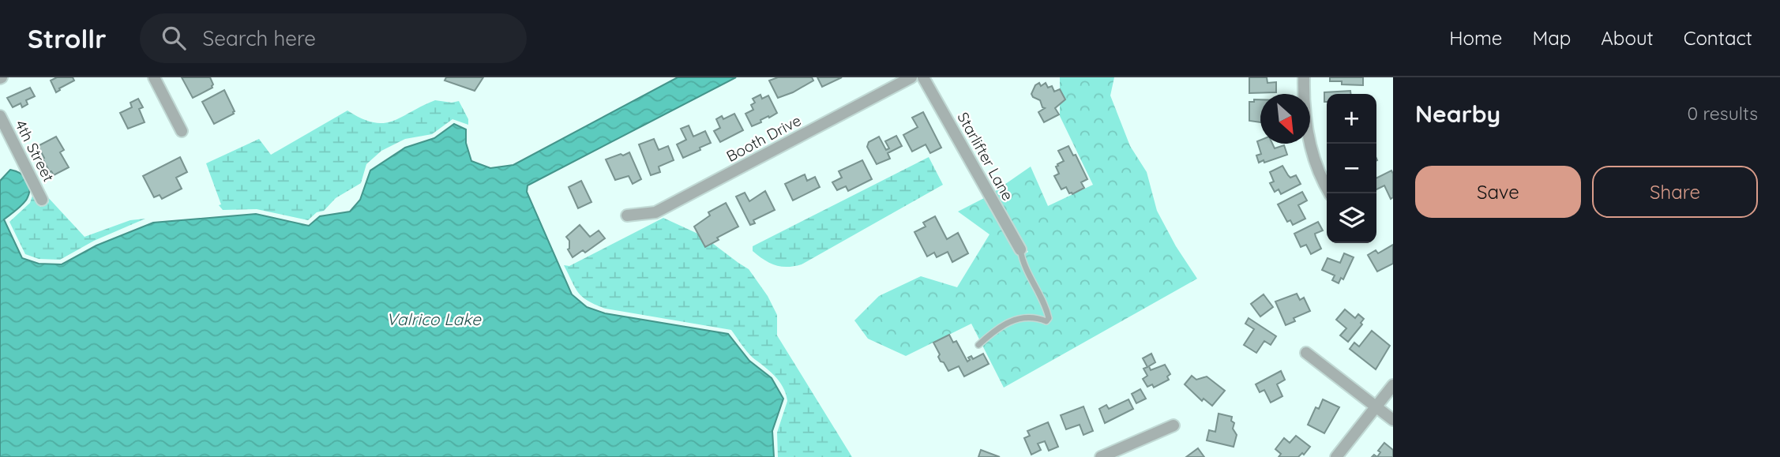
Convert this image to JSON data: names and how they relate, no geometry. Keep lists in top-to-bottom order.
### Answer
{
  "streets": {
    "street": ["Booth Drive", "4th Street", "Starlifter Lane"]
  },
  "water": ["Valrico Lake"],
  "north": "bottom right",
  "page": {
    "header": "Strollr",
    "search": "Search here",
    "nav": [
      "Home",
      "Map",
      "About",
      "Contact"
    ],
    "heading": ["Nearby", "0 results"],
    "map_buttons": ["+", "−"],
    "buttons": ["Save", "Share"]
  }
}
